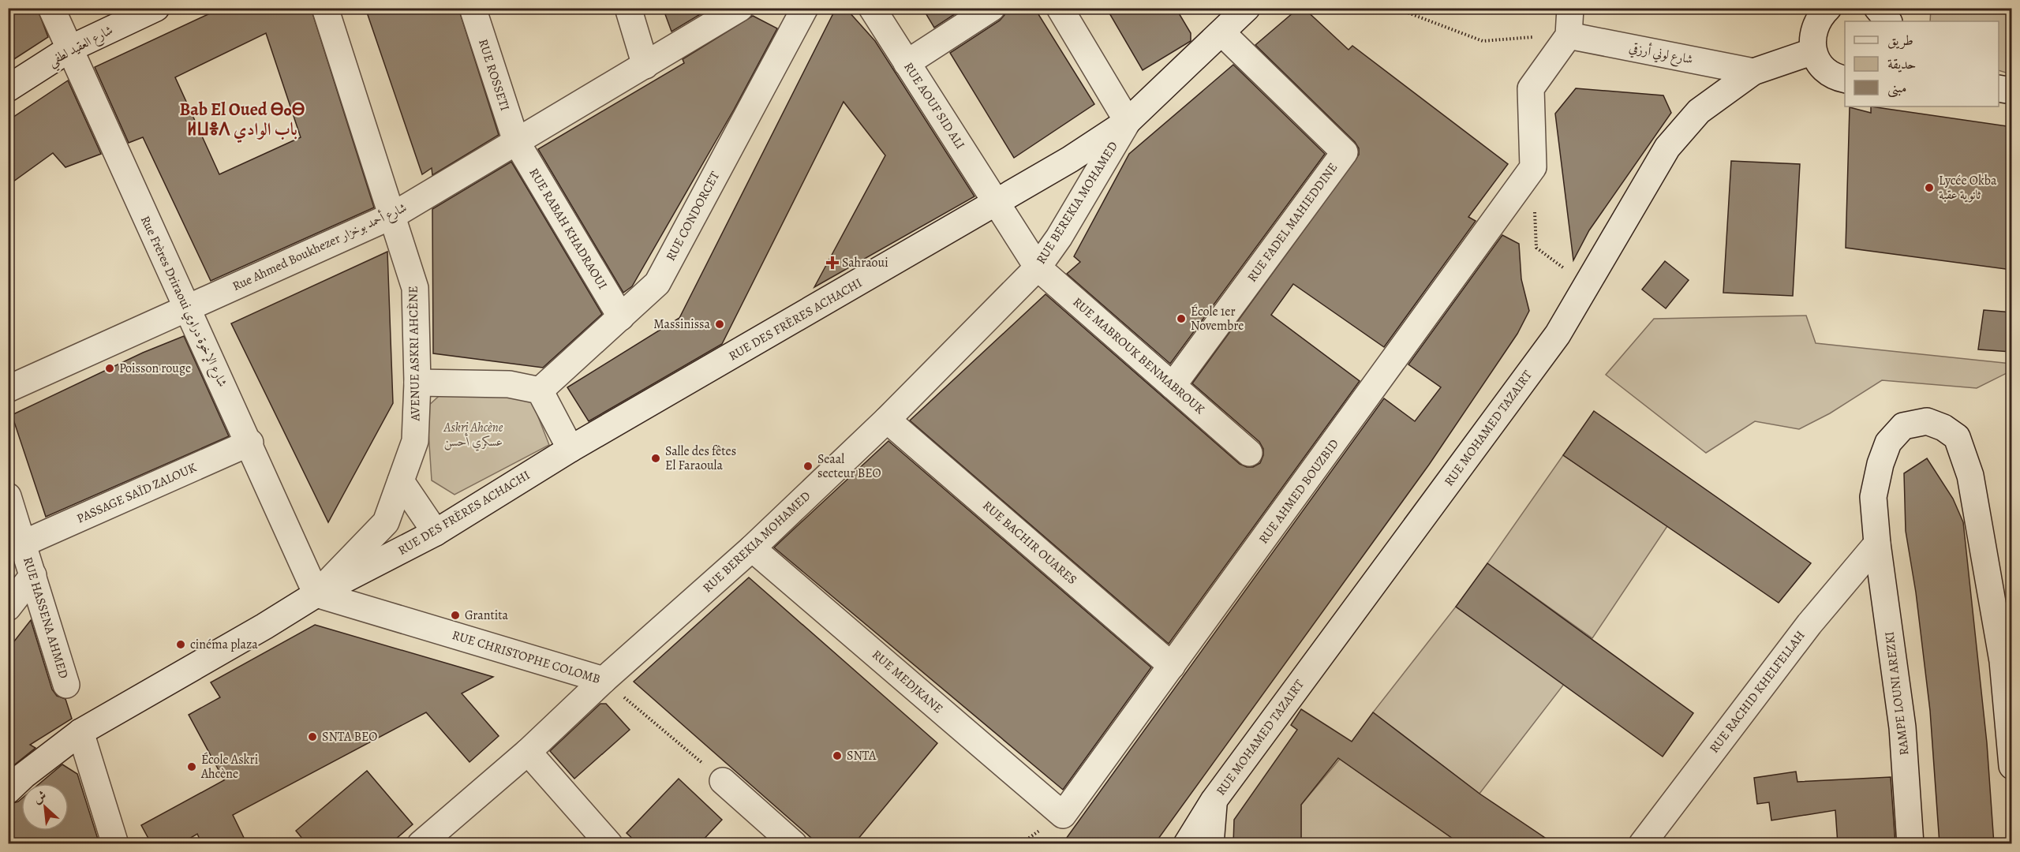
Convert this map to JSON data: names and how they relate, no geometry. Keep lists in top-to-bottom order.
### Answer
{
  "streets": {
    "street": [
      "شارع العقيد لطفي",
      "شارع لوني أرزقي",
      "RUE ROSSETI",
      "RUE AOUF SID ALI",
      "RUE BEREKIA MOHAMED",
      "RUE CONDORCET",
      "RUE FADEL MAHIEDDINE",
      "RUE RABAH KHADRAOUI",
      "Rue Ahmed Boukhezer شارع أحمد بوخزار",
      "Rue Frères Driraoui شارع الإخوة دراوي",
      "RUE DES FRÈRES ACHACHI",
      "AVENUE ASKRI AHCÈNE",
      "RUE MABROUK BENMABROUK",
      "RUE MOHAMED TAZAIRT",
      "RUE AHMED BOUZBID",
      "PASSAGE SAÏD ZALOUK",
      "RUE BACHIR OUARES",
      "RUE HASSENA AHMED",
      "RUE CHRISTOPHE COLOMB",
      "RUE MEDJKANE",
      "RUE RACHID KHELFELLAH",
      "RAMPE LOUNI AREZKI"
    ]
  },
  "crossings": [
    ["شارع العقيد لطفي", "Rue Frères Driraoui شارع الإخوة دراوي"],
    ["شارع لوني أرزقي", "RUE MOHAMED TAZAIRT"],
    ["RUE ROSSETI", "RUE RABAH KHADRAOUI"],
    ["RUE ROSSETI", "Rue Ahmed Boukhezer شارع أحمد بوخزار"],
    ["RUE AOUF SID ALI", "RUE DES FRÈRES ACHACHI"],
    ["RUE AOUF SID ALI", "RUE MABROUK BENMABROUK"],
    ["RUE BEREKIA MOHAMED", "RUE DES FRÈRES ACHACHI"],
    ["RUE BEREKIA MOHAMED", "RUE MABROUK BENMABROUK"],
    ["RUE BEREKIA MOHAMED", "RUE BACHIR OUARES"],
    ["RUE BEREKIA MOHAMED", "RUE CHRISTOPHE COLOMB"],
    ["RUE BEREKIA MOHAMED", "RUE MEDJKANE"],
    ["RUE CONDORCET", "RUE RABAH KHADRAOUI"],
    ["RUE FADEL MAHIEDDINE", "RUE DES FRÈRES ACHACHI"],
    ["RUE FADEL MAHIEDDINE", "RUE MABROUK BENMABROUK"],
    ["RUE RABAH KHADRAOUI", "Rue Ahmed Boukhezer شارع أحمد بوخزار"],
    ["Rue Ahmed Boukhezer شارع أحمد بوخزار", "Rue Frères Driraoui شارع الإخوة دراوي"],
    ["Rue Ahmed Boukhezer شارع أحمد بوخزار", "AVENUE ASKRI AHCÈNE"],
    ["Rue Frères Driraoui شارع الإخوة دراوي", "RUE DES FRÈRES ACHACHI"],
    ["Rue Frères Driraoui شارع الإخوة دراوي", "AVENUE ASKRI AHCÈNE"],
    ["Rue Frères Driraoui شارع الإخوة دراوي", "PASSAGE SAÏD ZALOUK"],
    ["Rue Frères Driraoui شارع الإخوة دراوي", "RUE CHRISTOPHE COLOMB"],
    ["RUE DES FRÈRES ACHACHI", "AVENUE ASKRI AHCÈNE"],
    ["RUE DES FRÈRES ACHACHI", "RUE MABROUK BENMABROUK"],
    ["RUE DES FRÈRES ACHACHI", "RUE CHRISTOPHE COLOMB"],
    ["AVENUE ASKRI AHCÈNE", "RUE CHRISTOPHE COLOMB"],
    ["RUE AHMED BOUZBID", "RUE BACHIR OUARES"],
    ["RUE AHMED BOUZBID", "RUE MEDJKANE"],
    ["PASSAGE SAÏD ZALOUK", "RUE HASSENA AHMED"],
    ["RUE RACHID KHELFELLAH", "RAMPE LOUNI AREZKI"]
  ],
  "districts": ["Bab El Oued ⴱⴰⴱ ⵍⵡⴻⴷ باب الوادي"],
  "parks": ["Askri Ahcène عسكري أحسن"],
  "places": {
    "other": [
      "Lycée Okba ثانوية عقبة",
      "École 1er Novembre",
      "Massinissa",
      "Poisson rouge",
      "Salle des fêtes El Faraoula",
      "Seaal secteur BEO",
      "Grantita",
      "cinéma plaza",
      "SNTA BEO",
      "SNTA",
      "École Askri Ahcène"
    ],
    "health": ["Sahraoui"]
  },
  "legend": ["طريق", "حديقة", "مبنى"],
  "north": "top left"
}
